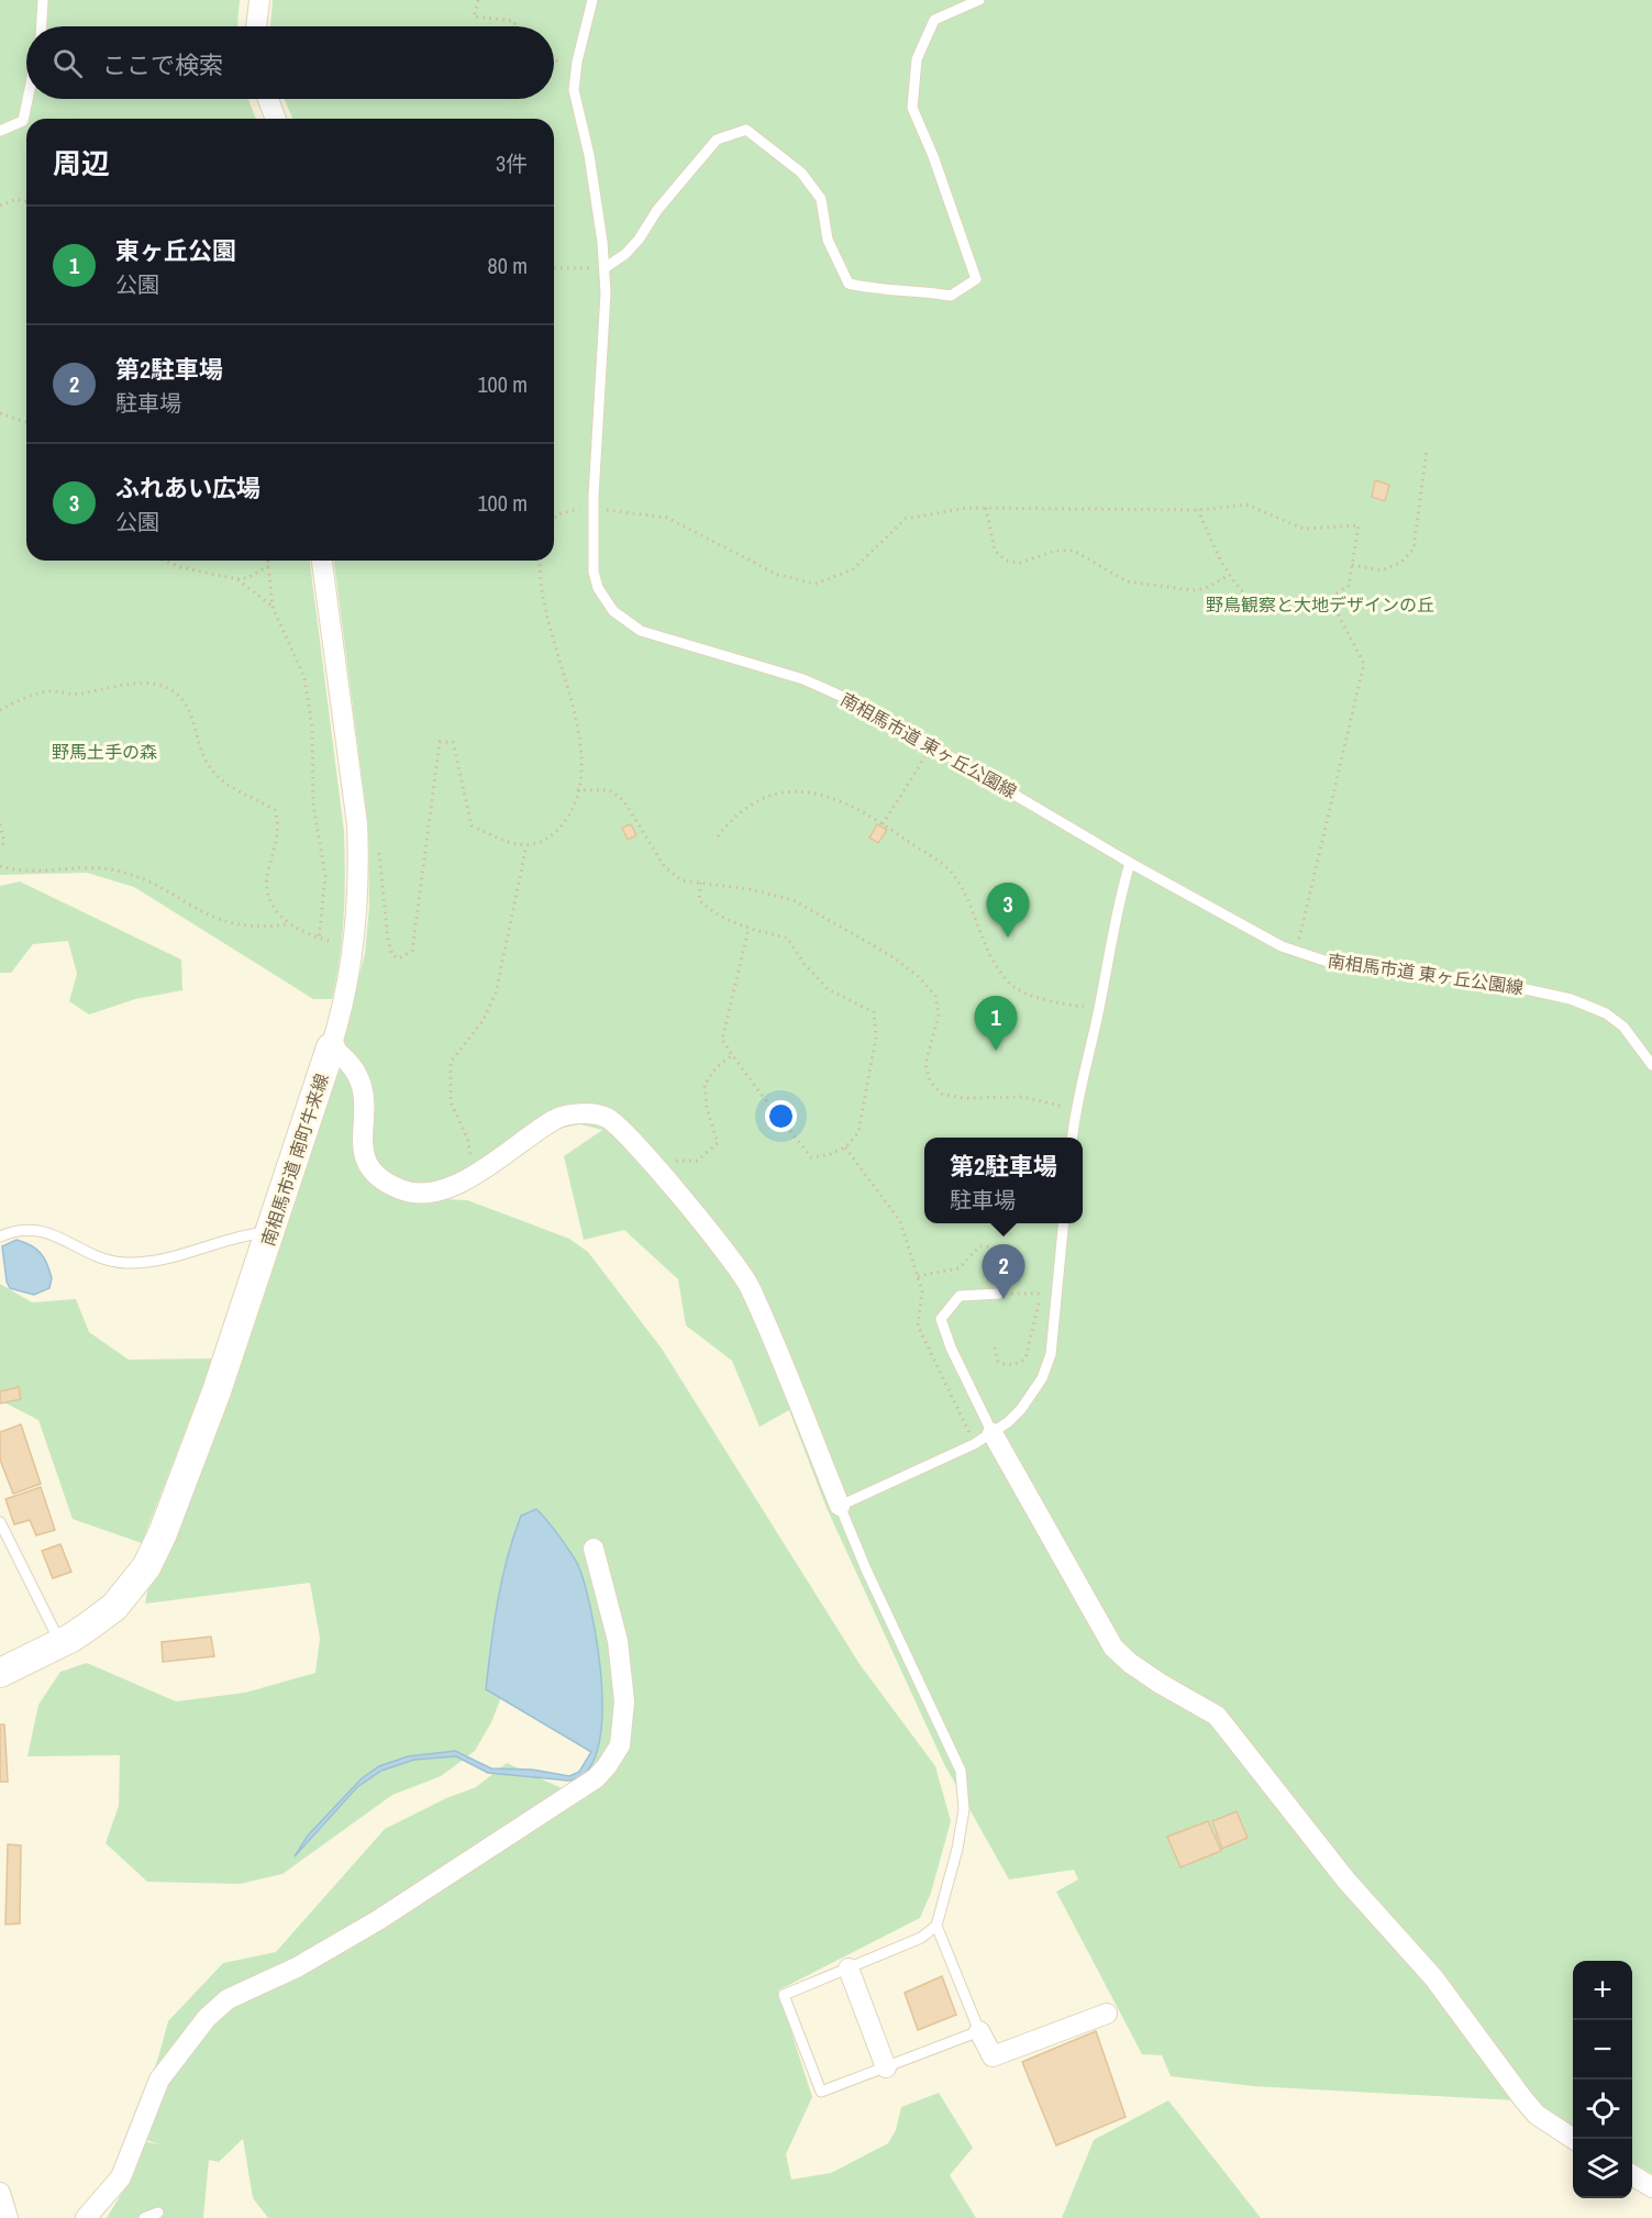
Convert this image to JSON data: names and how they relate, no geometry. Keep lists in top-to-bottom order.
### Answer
{
  "streets": {
    "street": ["南相馬市道 南町牛来線"],
    "lane": ["南相馬市道 東ヶ丘公園線"]
  },
  "parks": ["野鳥観察と大地デザインの丘", "野馬土手の森"],
  "page": {
    "search": "ここで検索",
    "heading": ["周辺", "3件"],
    "list": [
      {
        "mark": "1",
        "name": "東ヶ丘公園",
        "note": "公園",
        "value": "80 m"
      },
      {
        "mark": "2",
        "name": "第2駐車場",
        "note": "駐車場",
        "value": "100 m"
      },
      {
        "mark": "3",
        "name": "ふれあい広場",
        "note": "公園",
        "value": "100 m"
      }
    ],
    "pins": ["3", "1", "2"],
    "popup": ["第2駐車場", "駐車場"],
    "map_buttons": ["+", "−"]
  }
}
